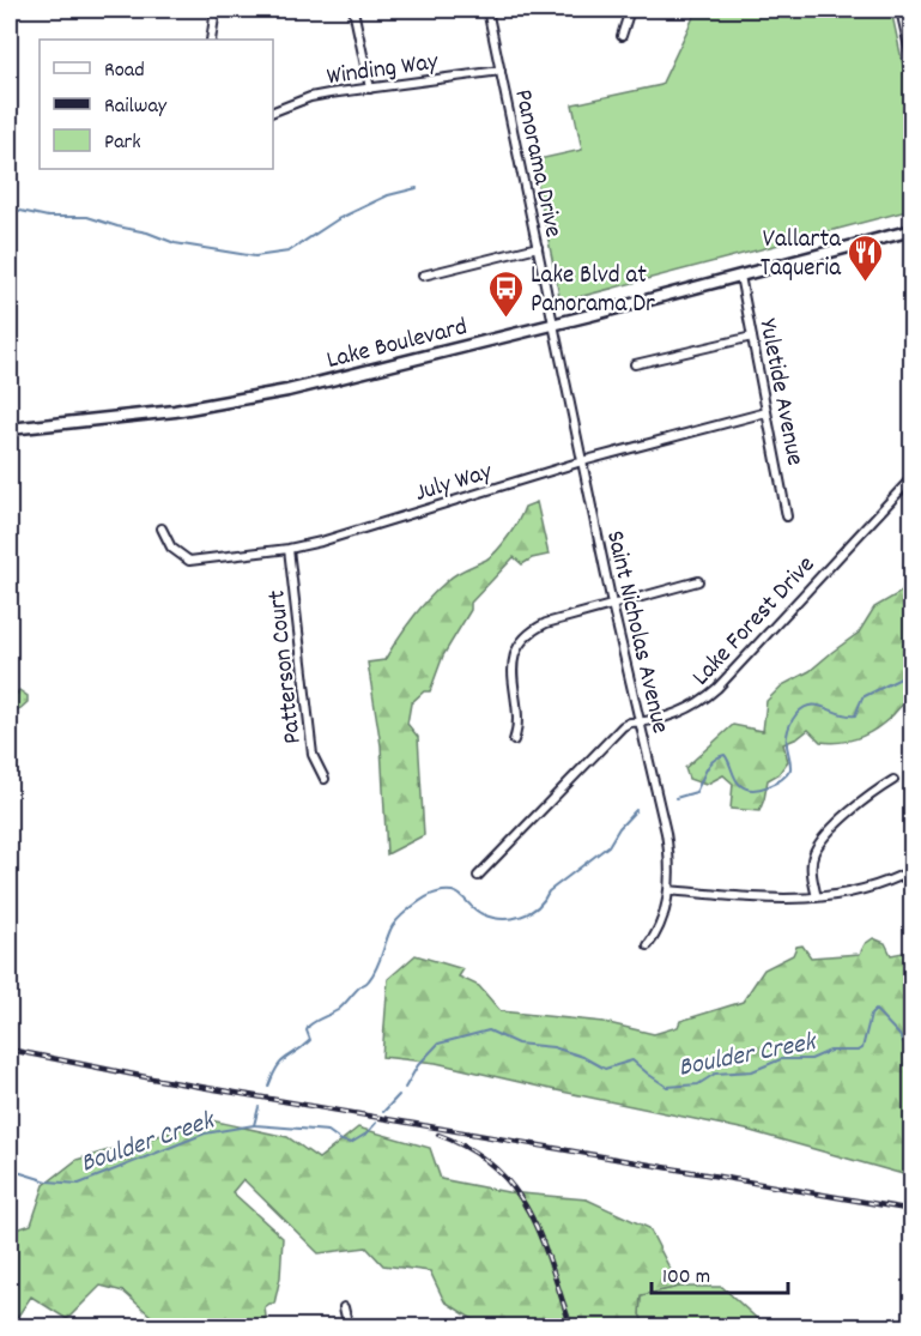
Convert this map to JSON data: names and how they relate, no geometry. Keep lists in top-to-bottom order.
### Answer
{
  "streets": {
    "main road": ["Lake Boulevard"],
    "street": [
      "Winding Way",
      "Panorama Drive",
      "Yuletide Avenue",
      "July Way",
      "Lake Forest Drive",
      "Saint Nicholas Avenue",
      "Patterson Court"
    ]
  },
  "crossings": [
    ["Winding Way", "Panorama Drive"],
    ["Panorama Drive", "Lake Boulevard"],
    ["Panorama Drive", "Saint Nicholas Avenue"],
    ["Lake Boulevard", "Yuletide Avenue"],
    ["Lake Boulevard", "Saint Nicholas Avenue"],
    ["Yuletide Avenue", "July Way"],
    ["July Way", "Saint Nicholas Avenue"],
    ["July Way", "Patterson Court"],
    ["Lake Forest Drive", "Saint Nicholas Avenue"]
  ],
  "water": ["Boulder Creek"],
  "places": {
    "restaurant": ["Vallarta Taqueria"],
    "bus stop": ["Lake Blvd at Panorama Dr"]
  },
  "legend": ["Road", "Railway", "Park"],
  "scale_bar": "100 m"
}
